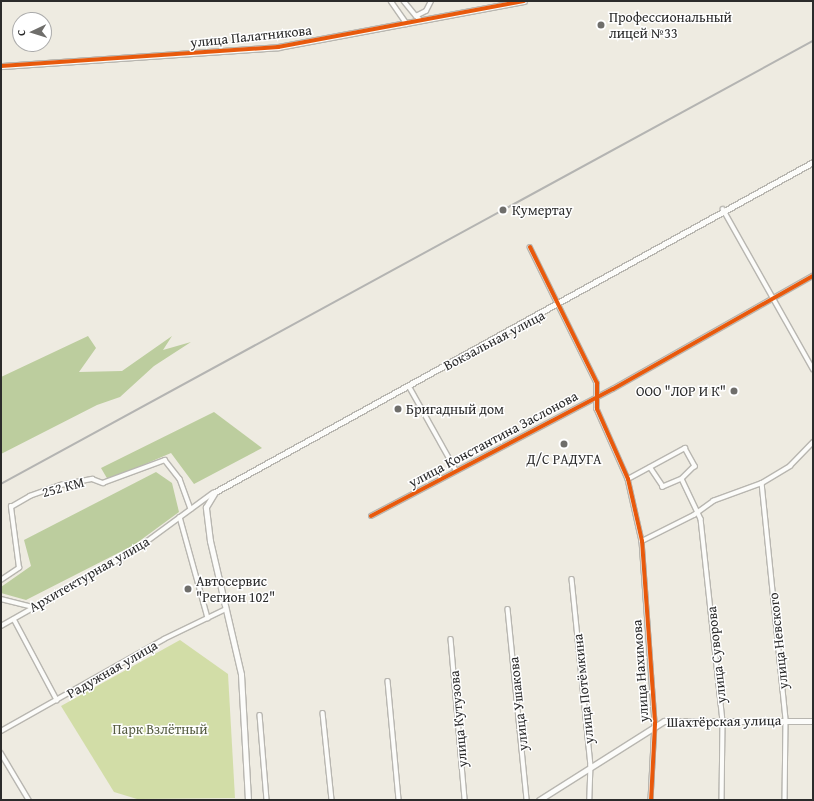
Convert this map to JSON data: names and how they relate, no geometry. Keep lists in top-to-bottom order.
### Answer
{
  "streets": {
    "main road": ["улица Палатникова", "Вокзальная улица", "Шахтёрская улица"],
    "street": [
      "улица Константина Заслонова",
      "252 КМ",
      "Архитектурная улица",
      "улица Невского",
      "улица Суворова",
      "Радужная улица",
      "улица Нахимова",
      "улица Потёмкина",
      "улица Ушакова",
      "улица Кутузова"
    ]
  },
  "crossings": [
    ["Вокзальная улица", "Архитектурная улица"],
    ["Вокзальная улица", "улица Нахимова"],
    ["улица Константина Заслонова", "улица Нахимова"],
    ["252 КМ", "Архитектурная улица"],
    ["улица Невского", "Шахтёрская улица"],
    ["улица Суворова", "Шахтёрская улица"],
    ["улица Нахимова", "Шахтёрская улица"],
    ["улица Потёмкина", "Шахтёрская улица"]
  ],
  "parks": ["Парк Взлётный"],
  "places": [
    "Профессиональный лицей №33",
    "Кумертау",
    "ООО \"ЛОР И К\"",
    "Бригадный дом",
    "Д/С РАДУГА",
    "Автосервис \"Регион 102\""
  ],
  "north": "left"
}
